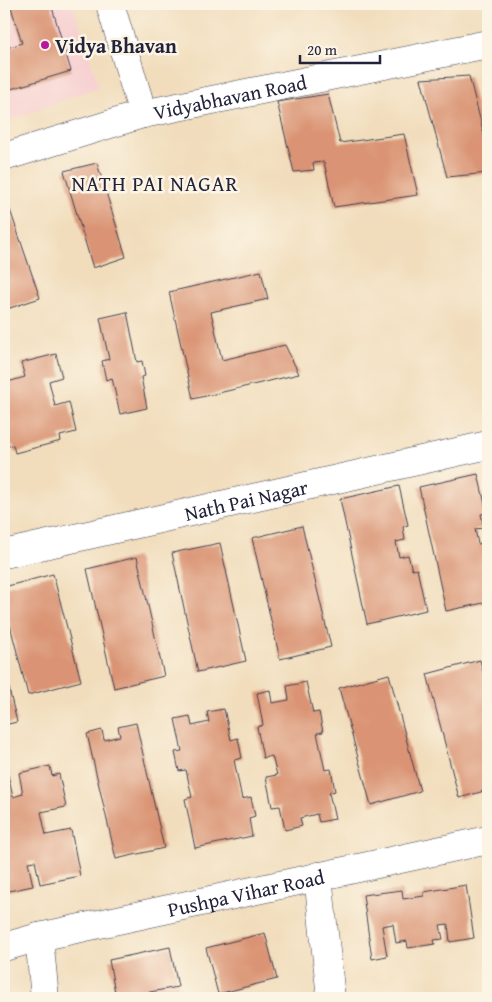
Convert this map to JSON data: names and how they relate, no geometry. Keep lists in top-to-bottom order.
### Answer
{
  "streets": {
    "street": ["Vidyabhavan Road", "Nath Pai Nagar", "Pushpa Vihar Road"]
  },
  "districts": ["NATH PAI NAGAR"],
  "places": ["Vidya Bhavan"],
  "scale_bar": "20 m"
}
